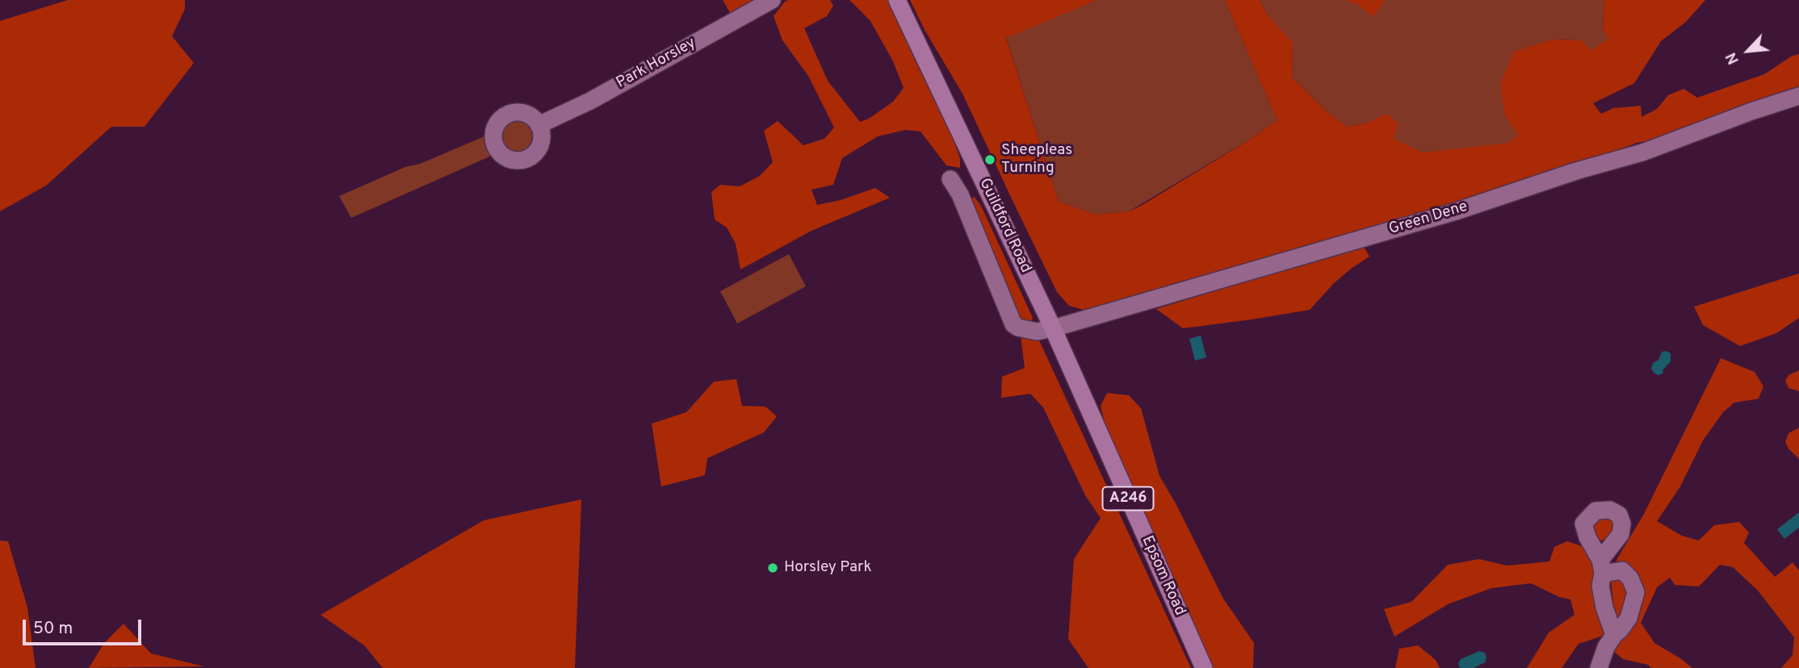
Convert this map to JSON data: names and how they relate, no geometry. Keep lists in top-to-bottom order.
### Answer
{
  "streets": {
    "main road": ["Guildford Road", "A246", "Epsom Road"],
    "street": ["Park Horsley", "Green Dene"]
  },
  "crossings": [
    ["Green Dene", "Guildford Road"],
    ["Green Dene", "Epsom Road"],
    ["Guildford Road", "Epsom Road"]
  ],
  "places": ["Sheepleas Turning", "Horsley Park"],
  "scale_bar": "50 m",
  "north": "bottom left"
}
